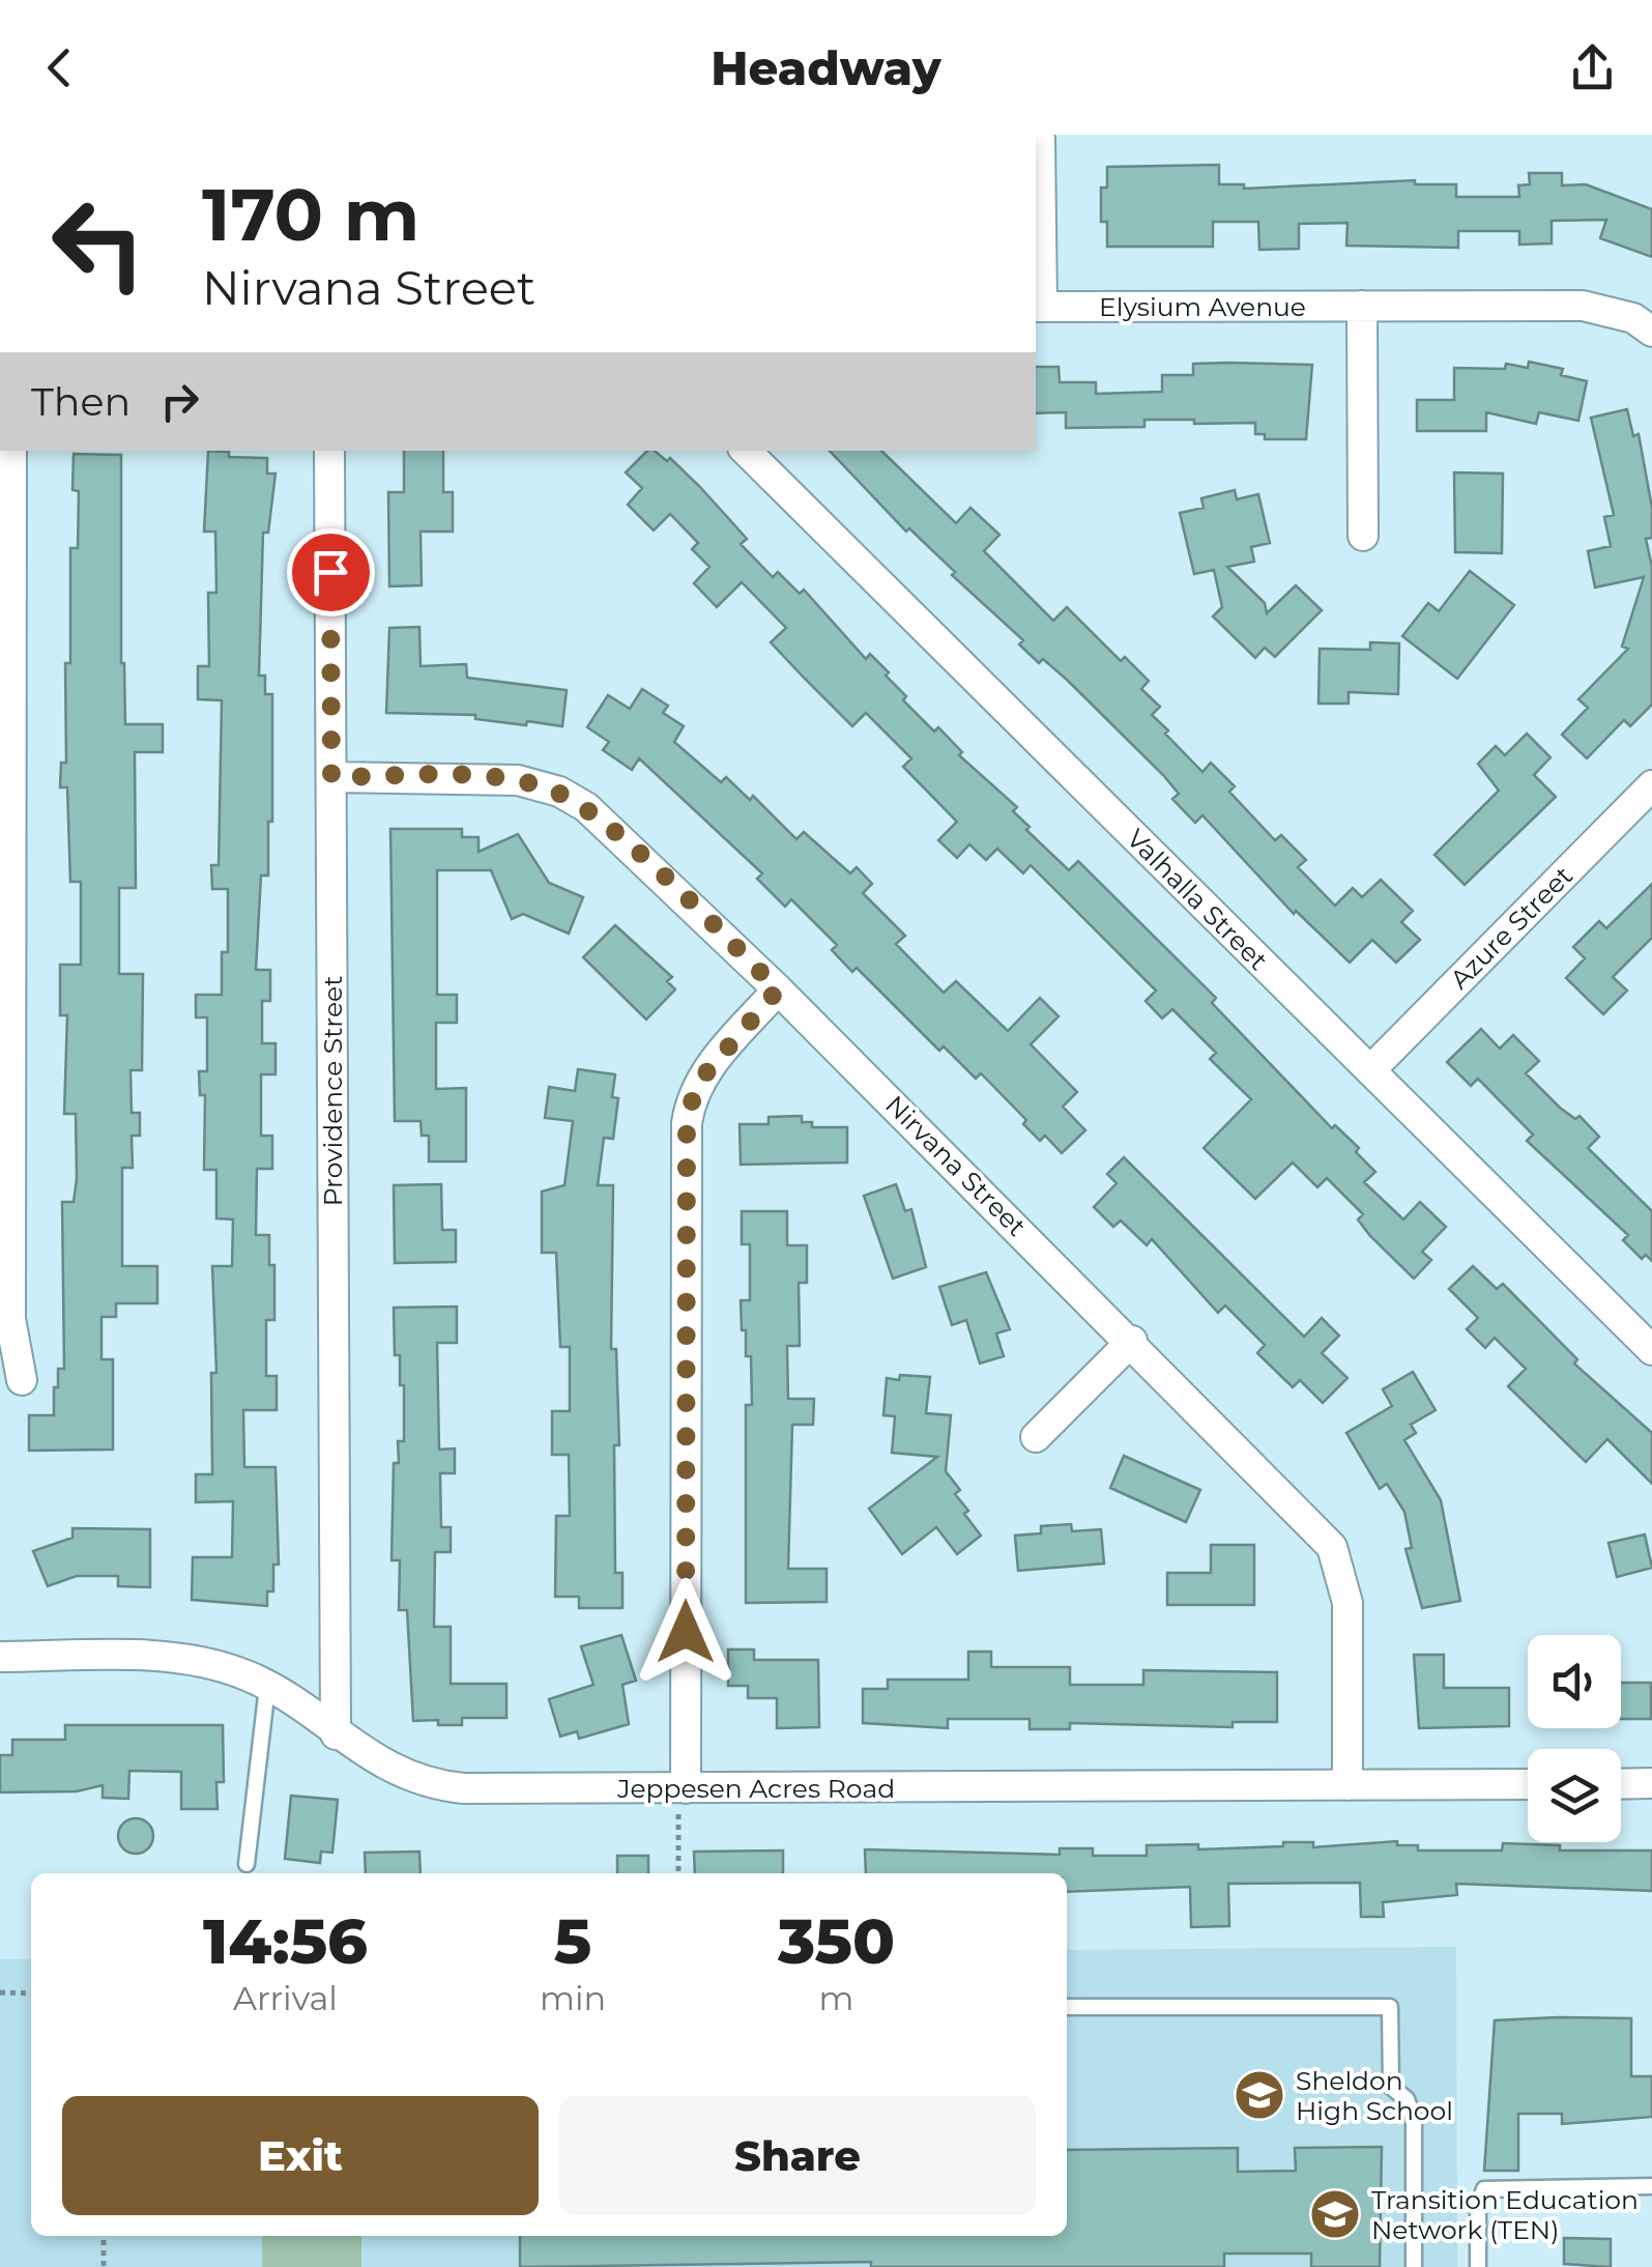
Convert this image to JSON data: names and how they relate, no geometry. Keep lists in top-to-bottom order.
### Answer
{
  "streets": {
    "street": [
      "Elysium Avenue",
      "Valhalla Street",
      "Azure Street",
      "Providence Street",
      "Nirvana Street",
      "Jeppesen Acres Road"
    ]
  },
  "crossings": [
    ["Valhalla Street", "Azure Street"],
    ["Providence Street", "Nirvana Street"],
    ["Providence Street", "Jeppesen Acres Road"],
    ["Nirvana Street", "Jeppesen Acres Road"]
  ],
  "places": {
    "school or university": ["Sheldon High School", "Transition Education Network (TEN)"]
  },
  "page": {
    "header": "Headway",
    "turn": ["170 m", "Nirvana Street"],
    "then": "Then",
    "eta": [
      "14:56",
      "Arrival",
      "5",
      "min",
      "350",
      "m"
    ],
    "buttons": ["Exit", "Share"]
  }
}
